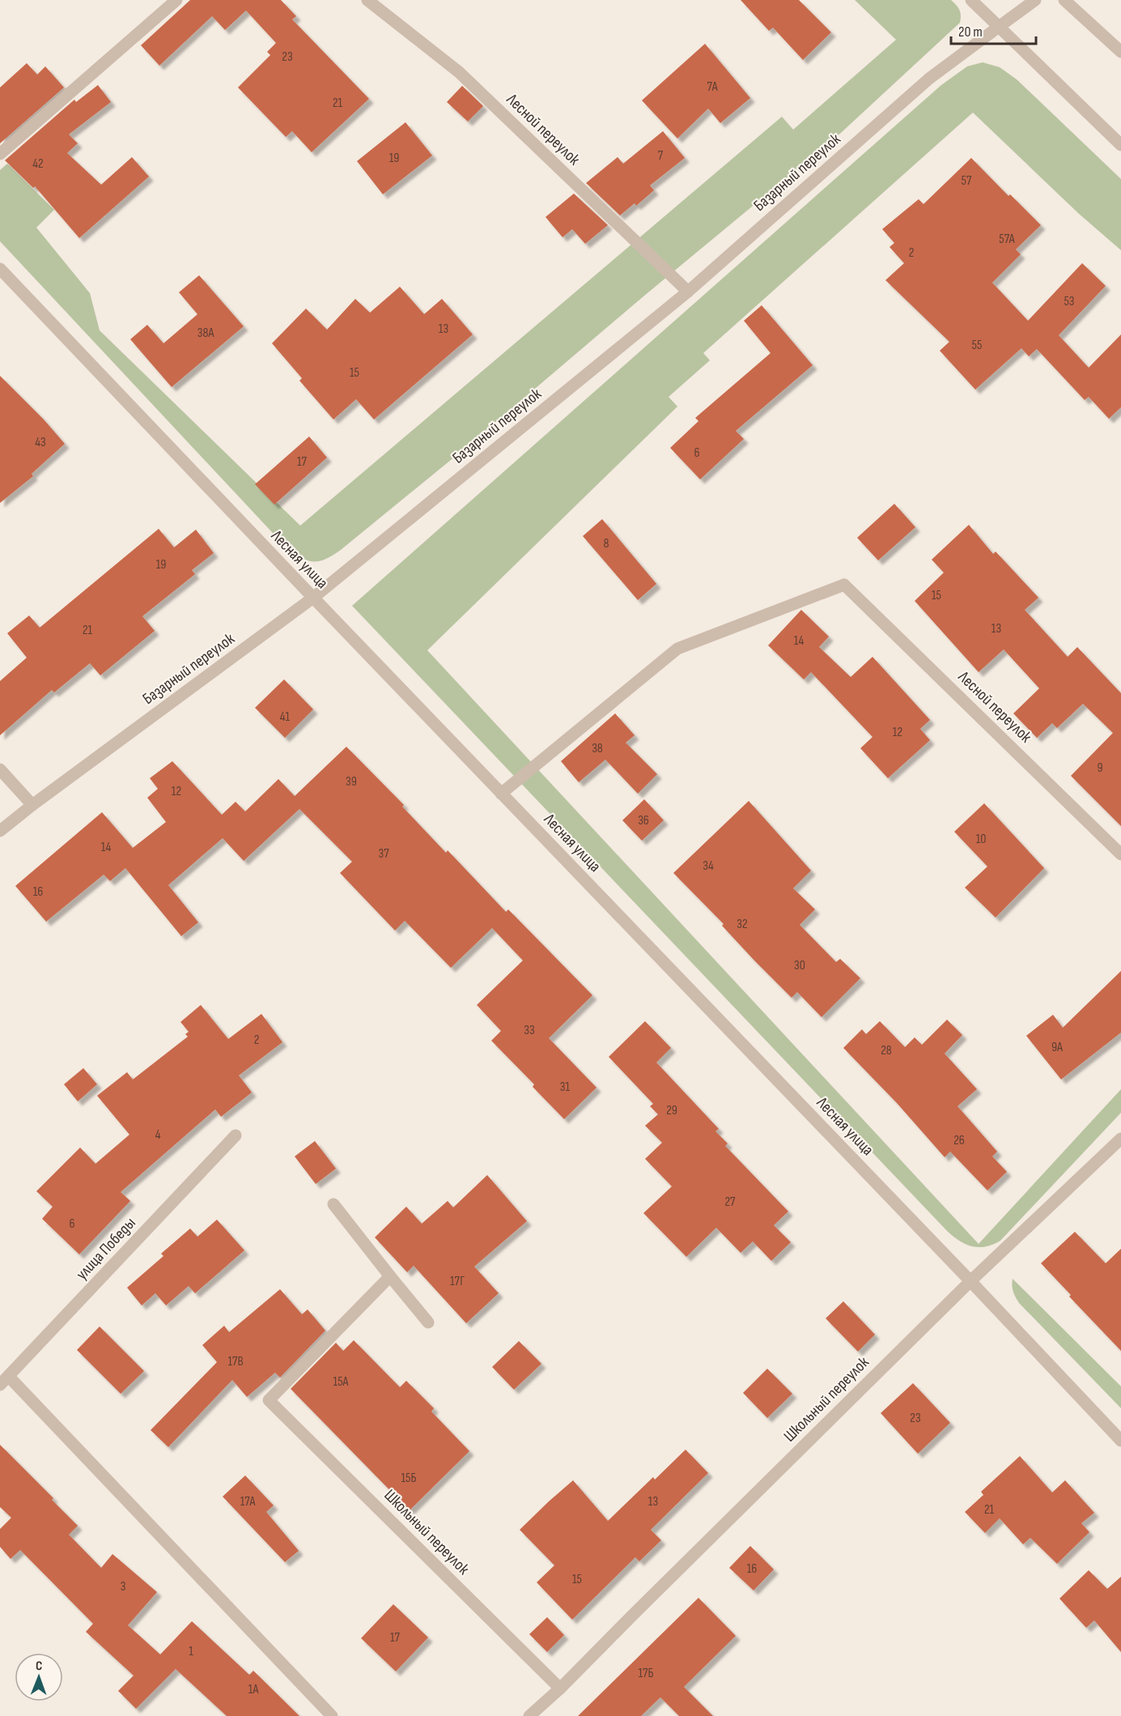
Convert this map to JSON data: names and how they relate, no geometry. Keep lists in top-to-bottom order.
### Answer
{
  "streets": {
    "street": [
      "Лесной переулок",
      "Базарный переулок",
      "Лесная улица",
      "улица Победы",
      "Школьный переулок"
    ]
  },
  "crossings": [
    ["Лесной переулок", "Базарный переулок"],
    ["Лесной переулок", "Лесная улица"],
    ["Базарный переулок", "Лесная улица"],
    ["Лесная улица", "Школьный переулок"]
  ],
  "house_numbers": [
    "23",
    "7А",
    "21",
    "7",
    "19",
    "42",
    "57",
    "57А",
    "2",
    "53",
    "13",
    "38А",
    "55",
    "15",
    "43",
    "6",
    "17",
    "8",
    "19",
    "15",
    "13",
    "21",
    "14",
    "41",
    "12",
    "38",
    "9",
    "39",
    "12",
    "36",
    "10",
    "14",
    "37",
    "34",
    "16",
    "32",
    "30",
    "33",
    "2",
    "9А",
    "28",
    "31",
    "29",
    "4",
    "26",
    "27",
    "6",
    "17Г",
    "17В",
    "15А",
    "23",
    "15Б",
    "17А",
    "13",
    "21",
    "16",
    "15",
    "3",
    "17",
    "1",
    "17Б",
    "1А"
  ],
  "scale_bar": "20 m",
  "north": "top"
}
